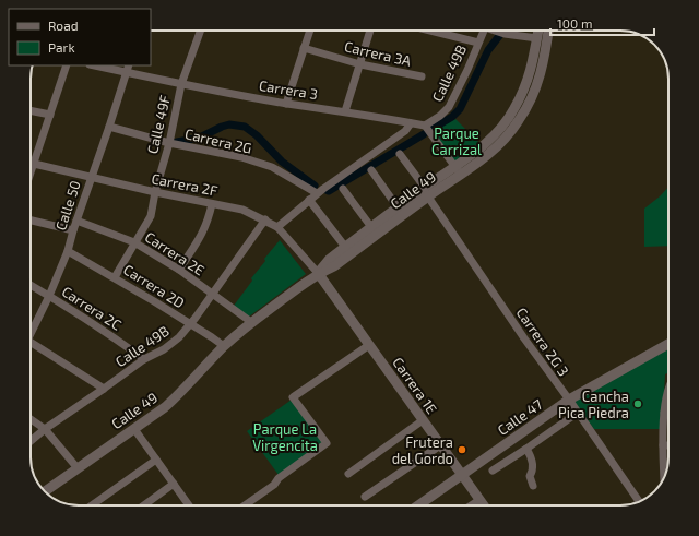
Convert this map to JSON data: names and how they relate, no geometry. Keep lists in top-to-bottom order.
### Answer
{
  "streets": {
    "street": [
      "Carrera 3A",
      "Calle 49B",
      "Carrera 3",
      "Calle 49F",
      "Carrera 2G",
      "Carrera 2F",
      "Calle 49",
      "Calle 50",
      "Carrera 2E",
      "Carrera 2D",
      "Carrera 2C",
      "Carrera 2G 3",
      "Carrera 1E",
      "Calle 47"
    ]
  },
  "crossings": [
    ["Calle 49B", "Carrera 3"],
    ["Calle 49B", "Carrera 2F"],
    ["Calle 49B", "Carrera 2E"],
    ["Calle 49B", "Carrera 2D"],
    ["Calle 49B", "Carrera 2C"],
    ["Carrera 3", "Calle 49F"],
    ["Carrera 3", "Calle 50"],
    ["Calle 49F", "Carrera 2G"],
    ["Calle 49F", "Carrera 2F"],
    ["Calle 49F", "Carrera 2E"],
    ["Calle 49F", "Carrera 2D"],
    ["Carrera 2G", "Calle 50"],
    ["Carrera 2F", "Calle 49"],
    ["Carrera 2F", "Calle 50"],
    ["Carrera 2F", "Carrera 1E"],
    ["Calle 49", "Carrera 2E"],
    ["Calle 49", "Carrera 2D"],
    ["Calle 49", "Carrera 2G 3"],
    ["Calle 49", "Carrera 1E"],
    ["Calle 50", "Carrera 2E"],
    ["Calle 50", "Carrera 2D"],
    ["Calle 50", "Carrera 2C"],
    ["Carrera 2G 3", "Calle 47"],
    ["Carrera 1E", "Calle 47"]
  ],
  "parks": ["Parque Carrizal", "Parque La Virgencita"],
  "places": ["Cancha Pica Piedra", "Frutera del Gordo"],
  "legend": ["Road", "Park"],
  "scale_bar": "100 m"
}
